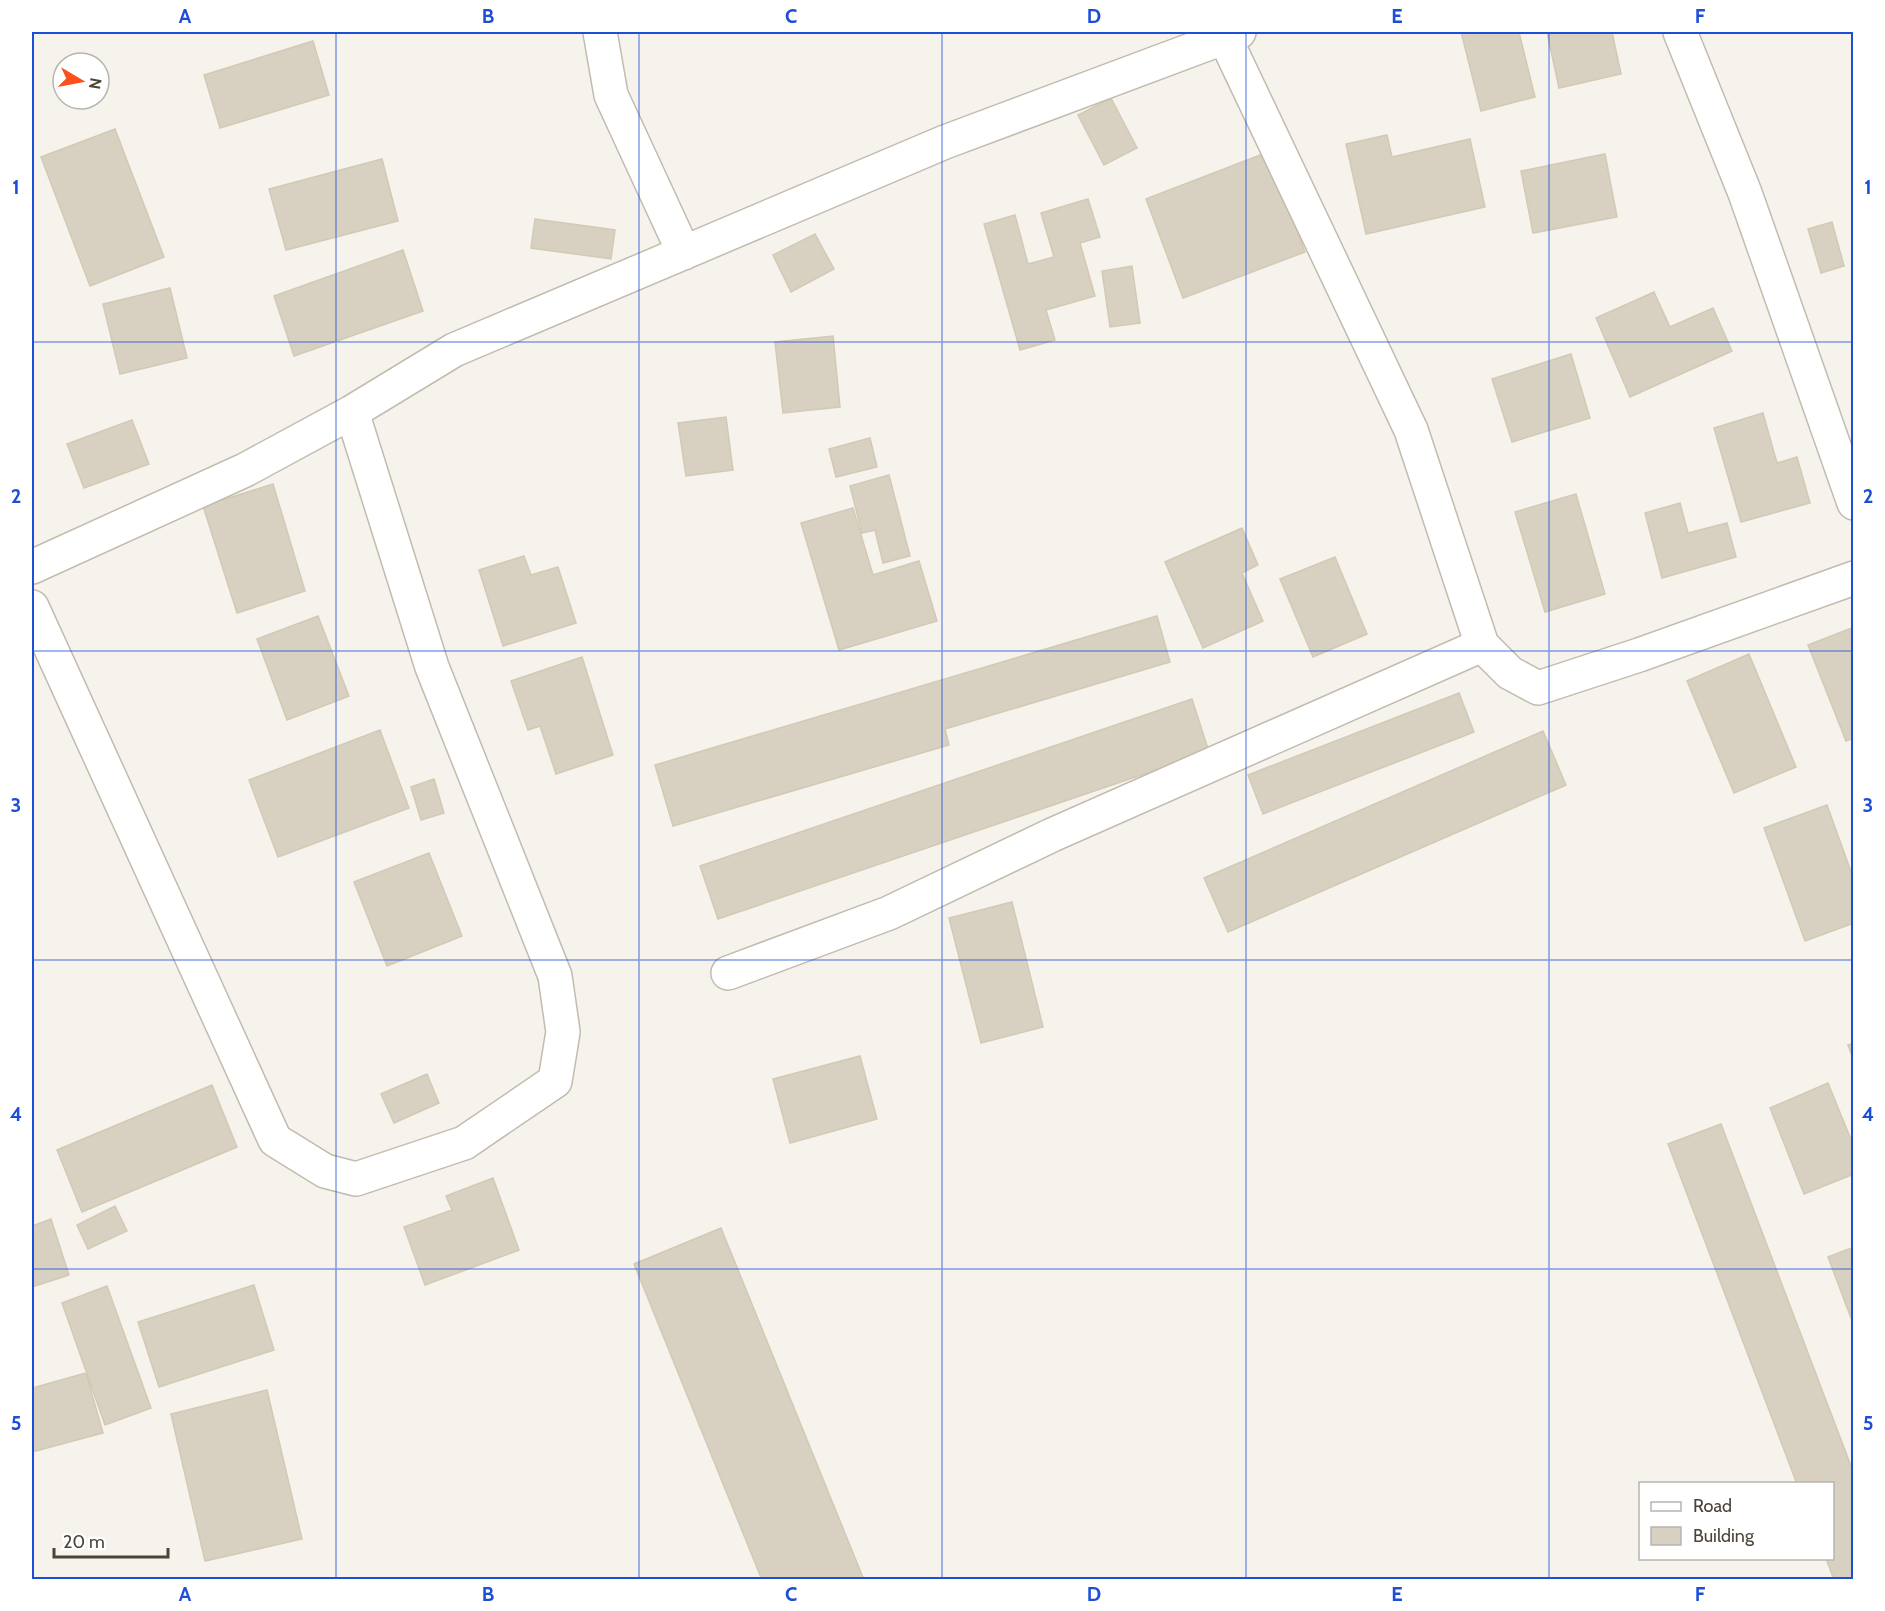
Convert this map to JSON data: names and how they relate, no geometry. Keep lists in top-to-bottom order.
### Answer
{
  "legend": ["Road", "Building"],
  "scale_bar": "20 m",
  "north": "right",
  "grid": {
    "columns": [
      "A",
      "B",
      "C",
      "D",
      "E",
      "F"
    ],
    "rows": [
      "1",
      "2",
      "3",
      "4",
      "5"
    ]
  }
}
